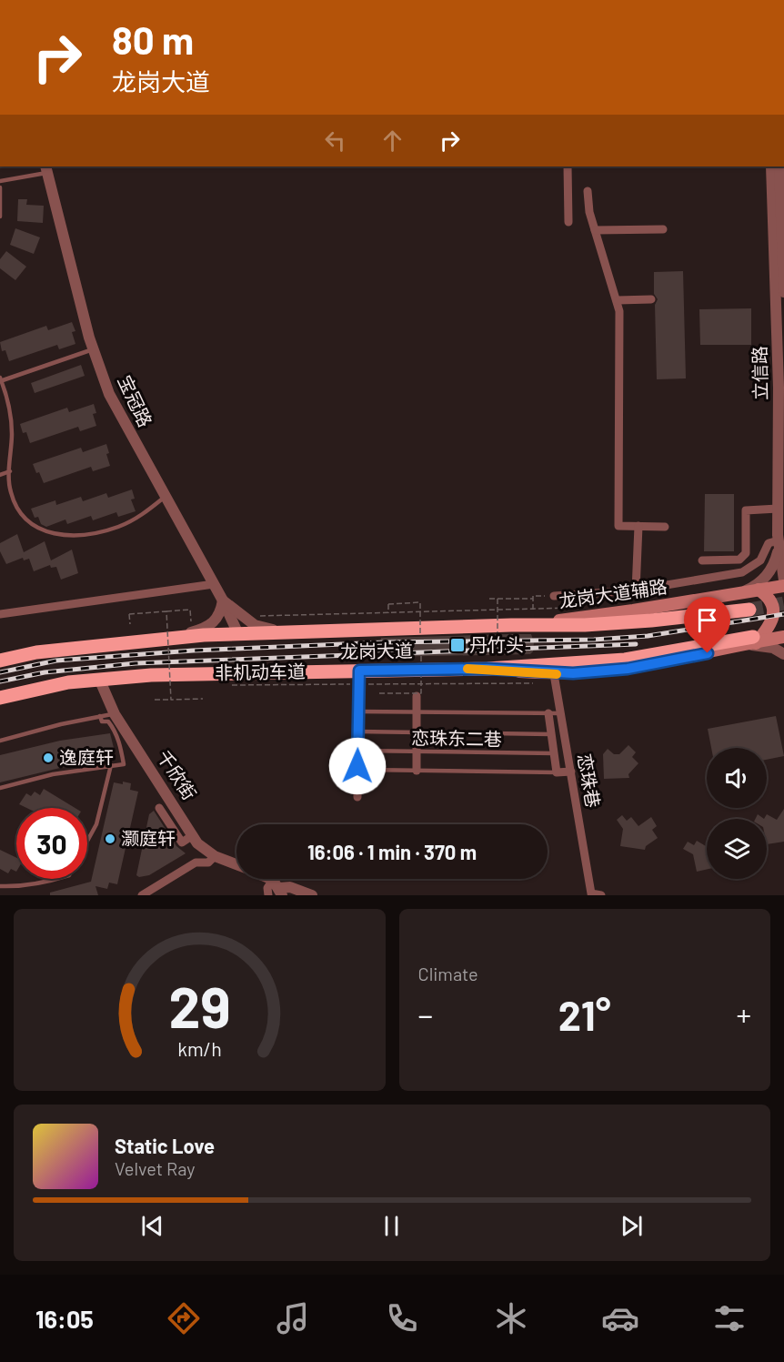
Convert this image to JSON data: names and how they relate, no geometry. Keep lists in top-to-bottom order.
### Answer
{
  "streets": {
    "highway": ["龙岗大道"],
    "main road": ["龙岗大道辅路"],
    "street": [
      "立信路",
      "宝冠路",
      "千欣街",
      "恋珠巷"
    ],
    "lane": ["恋珠东二巷"],
    "path": ["非机动车道"]
  },
  "crossings": [
    ["宝冠路", "龙岗大道"],
    ["龙岗大道辅路", "龙岗大道"],
    ["龙岗大道", "非机动车道"],
    ["龙岗大道", "千欣街"]
  ],
  "places": {
    "transit": ["丹竹头"],
    "other": ["逸庭轩", "灏庭轩"]
  },
  "page": {
    "turn": ["80 m", "龙岗大道"],
    "limit": "30",
    "trip": "16:06 · 1 min · 370 m",
    "tile": "Climate",
    "heat": ["−", "21°", "+"],
    "song": ["Static Love", "Velvet Ray"],
    "tabs": "16:05",
    "gauge": ["29", "km/h"]
  }
}
